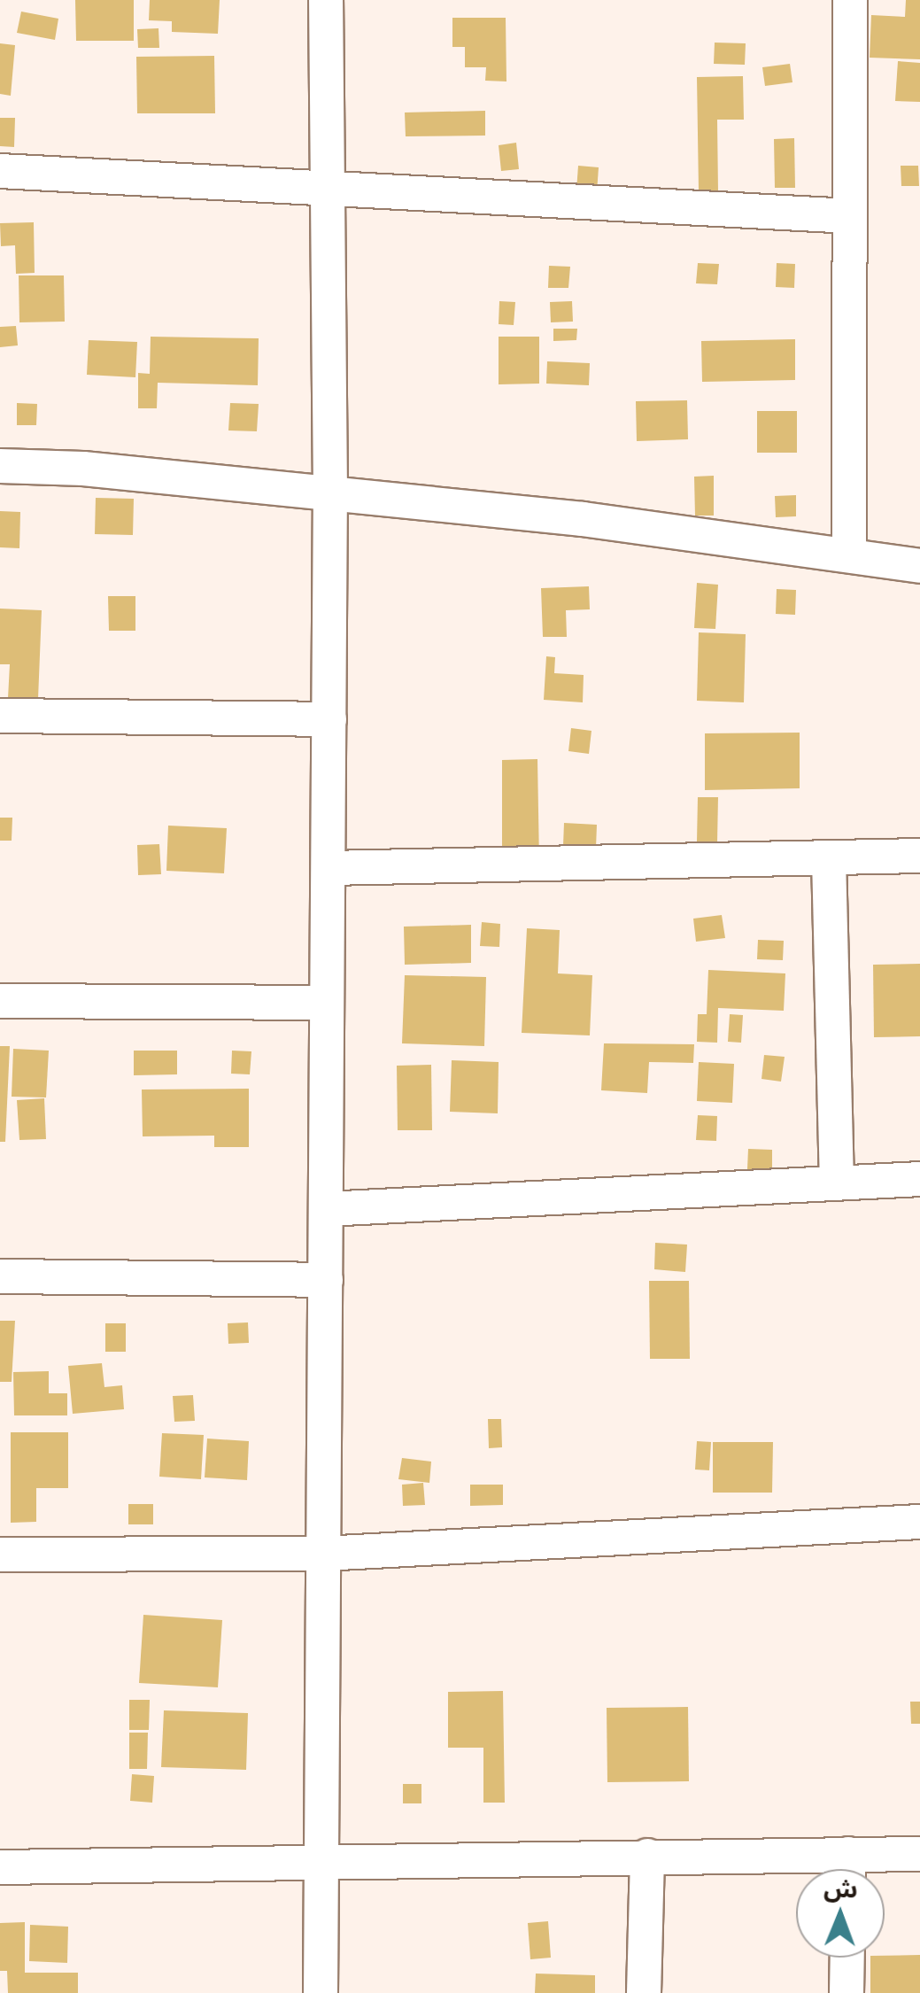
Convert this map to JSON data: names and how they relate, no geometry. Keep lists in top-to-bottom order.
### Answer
{
  "north": "top"
}
